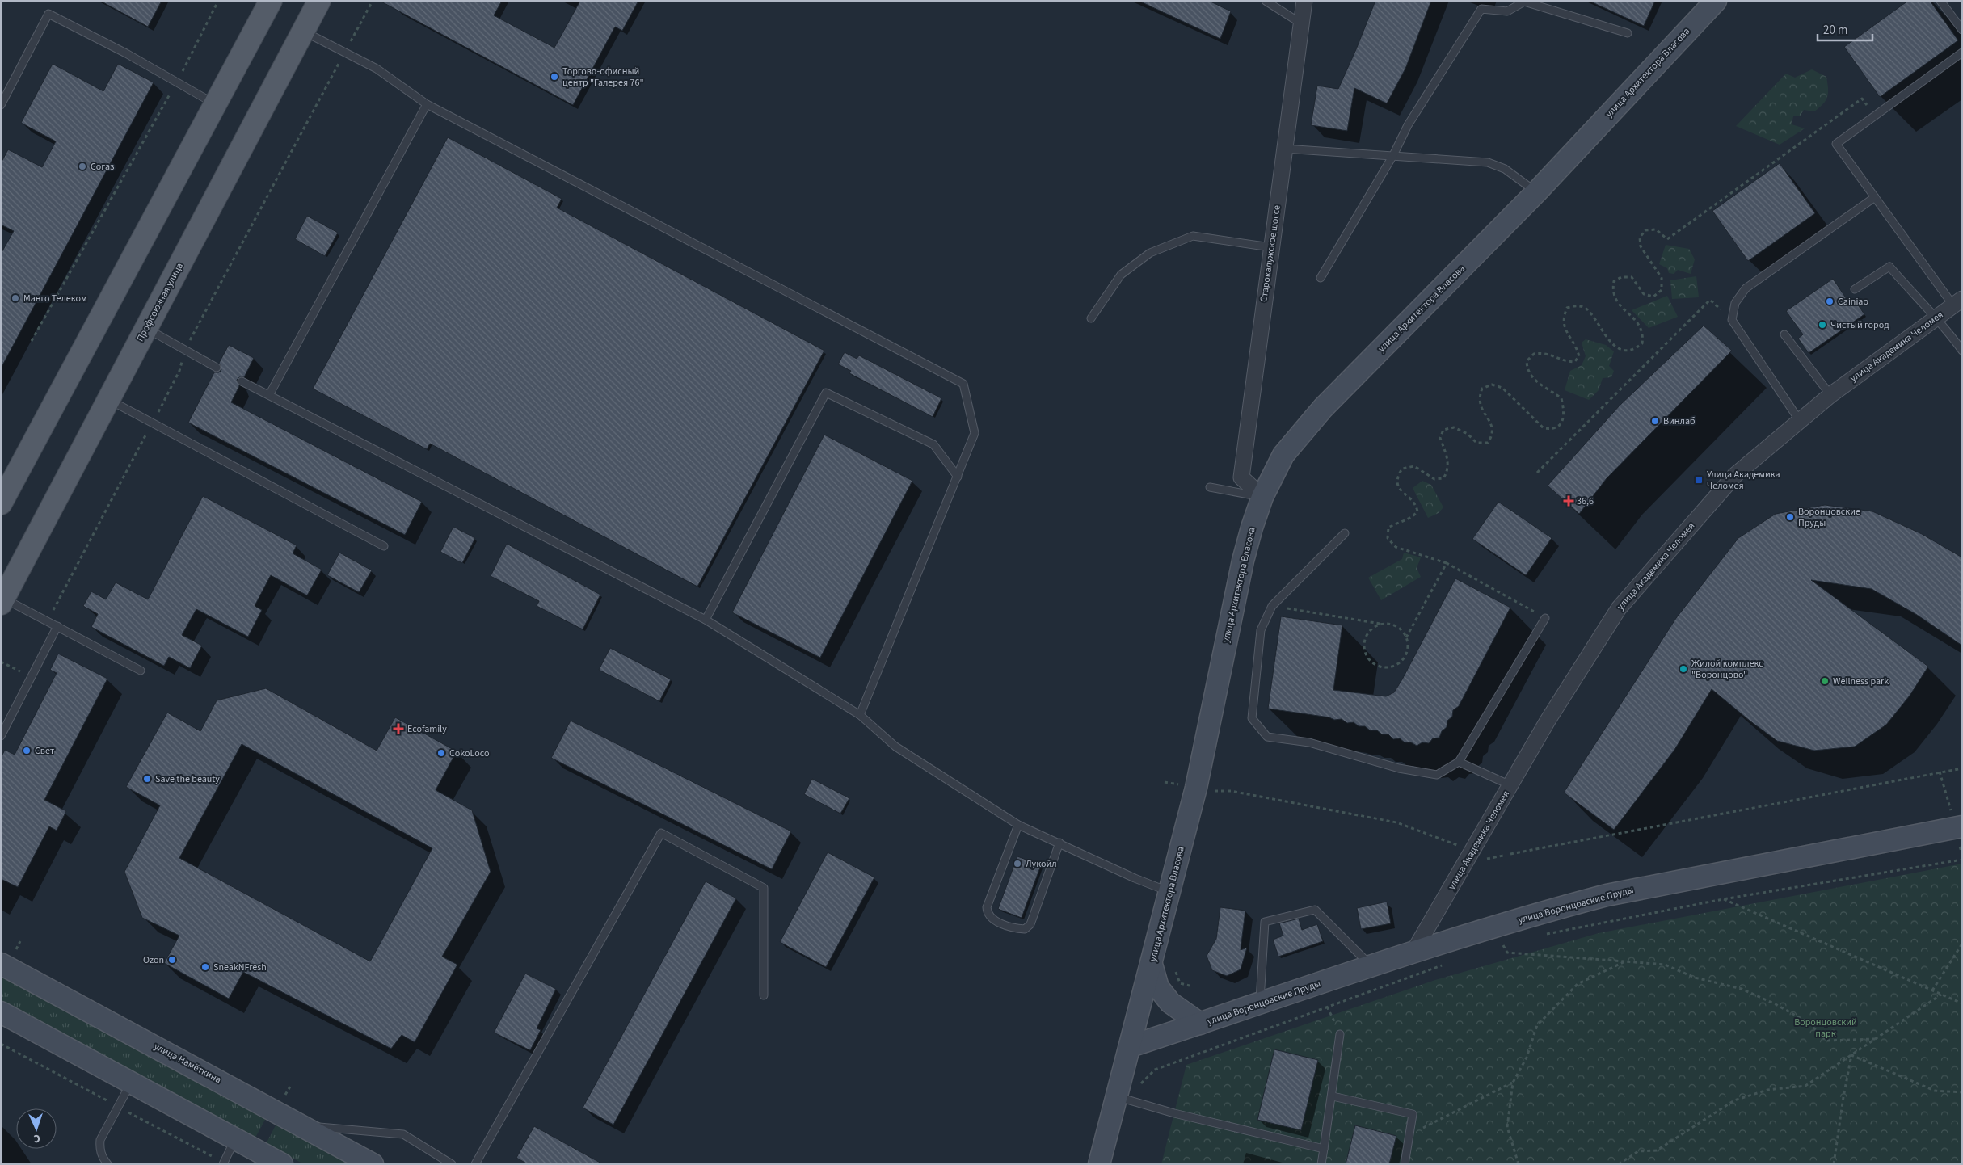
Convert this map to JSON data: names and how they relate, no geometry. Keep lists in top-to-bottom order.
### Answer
{
  "streets": {
    "main road": ["Профсоюзная улица"],
    "street": [
      "улица Архитектора Власова",
      "Старокалужское шоссе",
      "улица Академика Челомея",
      "улица Воронцовские Пруды",
      "улица Намёткина"
    ]
  },
  "crossings": [
    ["улица Архитектора Власова", "Старокалужское шоссе"],
    ["улица Архитектора Власова", "улица Воронцовские Пруды"],
    ["улица Академика Челомея", "улица Воронцовские Пруды"]
  ],
  "parks": ["Воронцовский парк"],
  "places": {
    "other": [
      "Торгово-офисный центр \"Галерея 76\"",
      "Согаз",
      "Манго Телеком",
      "Cainiao",
      "Чистый город",
      "Винлаб",
      "Воронцовские Пруды",
      "Жилой комплекс \"Воронцово\"",
      "Wellness park",
      "Свет",
      "CokoLoco",
      "Save the beauty",
      "Лукойл",
      "Ozon",
      "SneakNFresh"
    ],
    "transit": ["Улица Академика Челомея"],
    "health": ["36,6", "Ecofamily"]
  },
  "scale_bar": "20 m",
  "north": "bottom"
}
